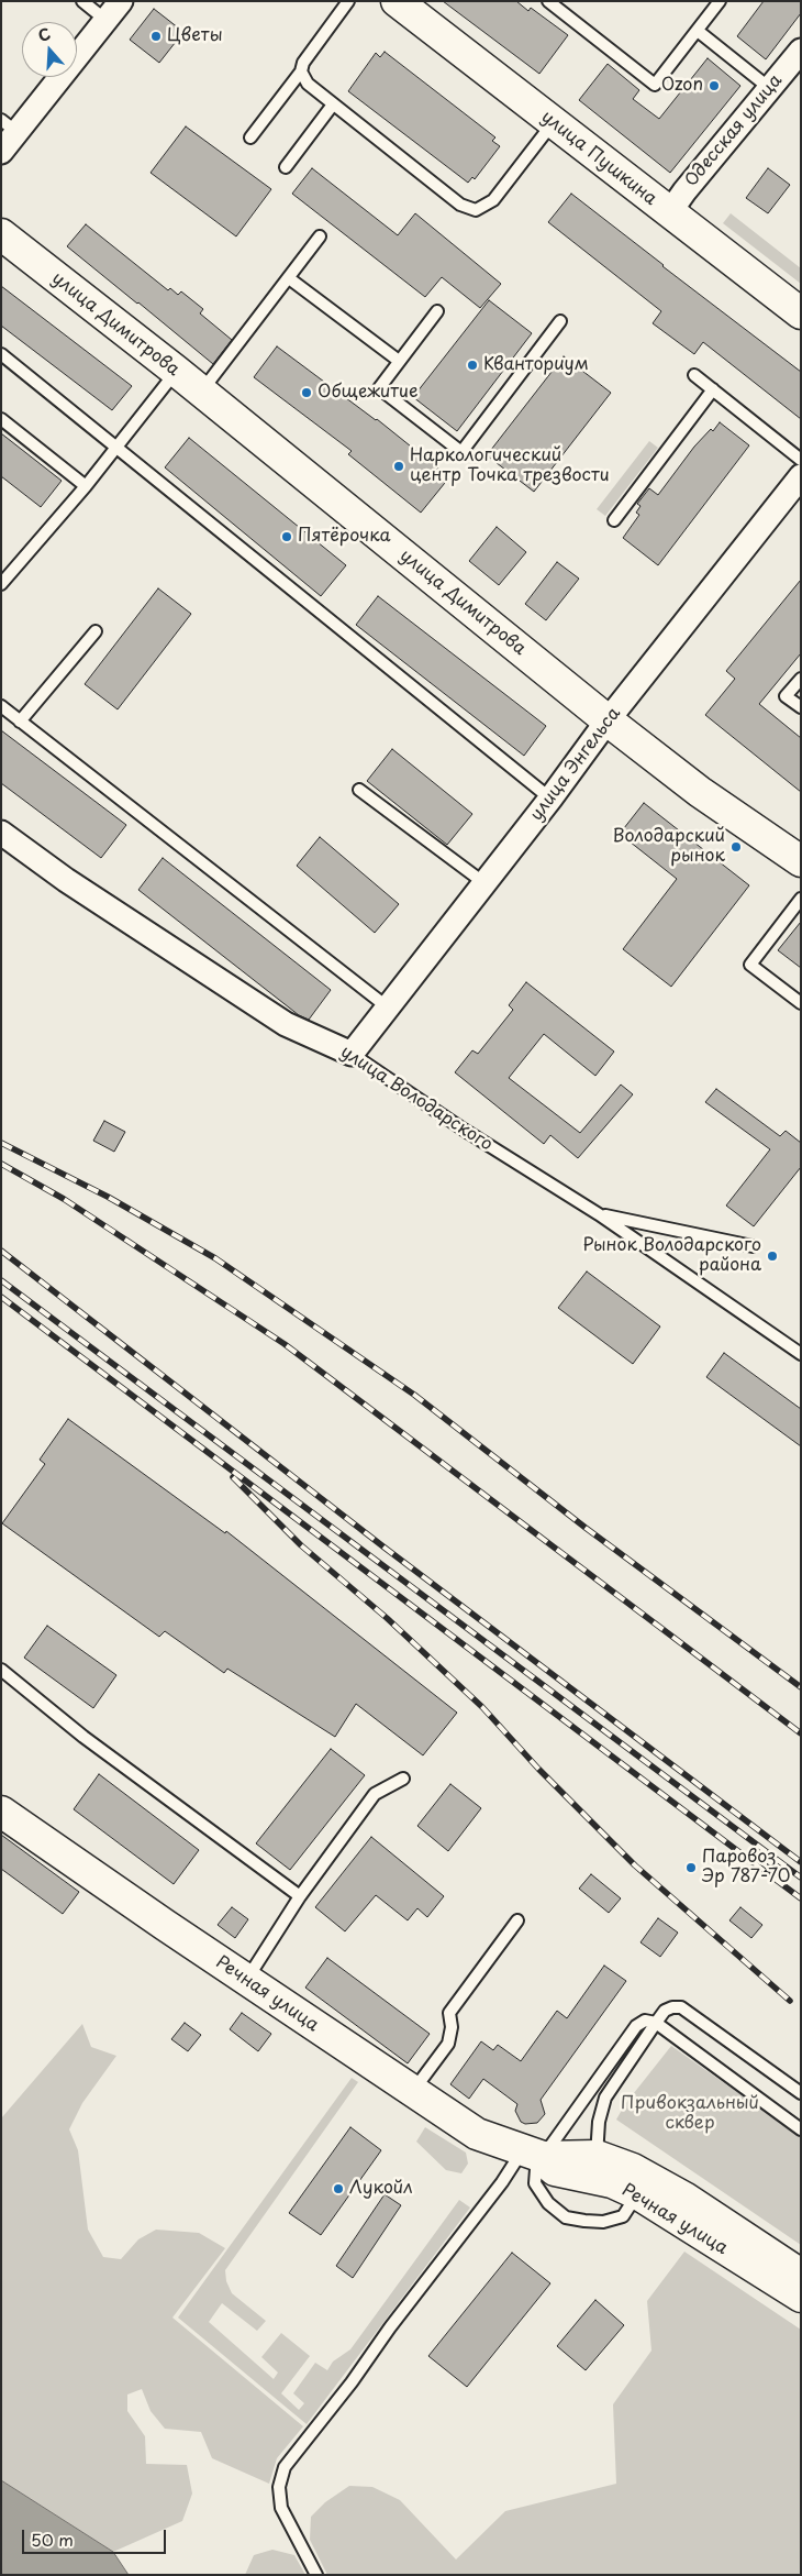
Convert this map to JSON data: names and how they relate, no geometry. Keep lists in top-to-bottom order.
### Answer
{
  "streets": {
    "main road": ["улица Пушкина", "улица Димитрова", "Речная улица"],
    "street": ["Одесская улица", "улица Энгельса", "улица Володарского"]
  },
  "crossings": [
    ["Одесская улица", "улица Пушкина"],
    ["улица Димитрова", "улица Энгельса"],
    ["улица Энгельса", "улица Володарского"]
  ],
  "parks": ["Привокзальный сквер"],
  "places": [
    "Цветы",
    "Ozon",
    "Кванториум",
    "Общежитие",
    "Наркологический центр Точка трезвости",
    "Пятёрочка",
    "Володарский рынок",
    "Рынок Володарского района",
    "Паровоз Эр 787-70",
    "Лукойл"
  ],
  "scale_bar": "50 m",
  "north": "top"
}
